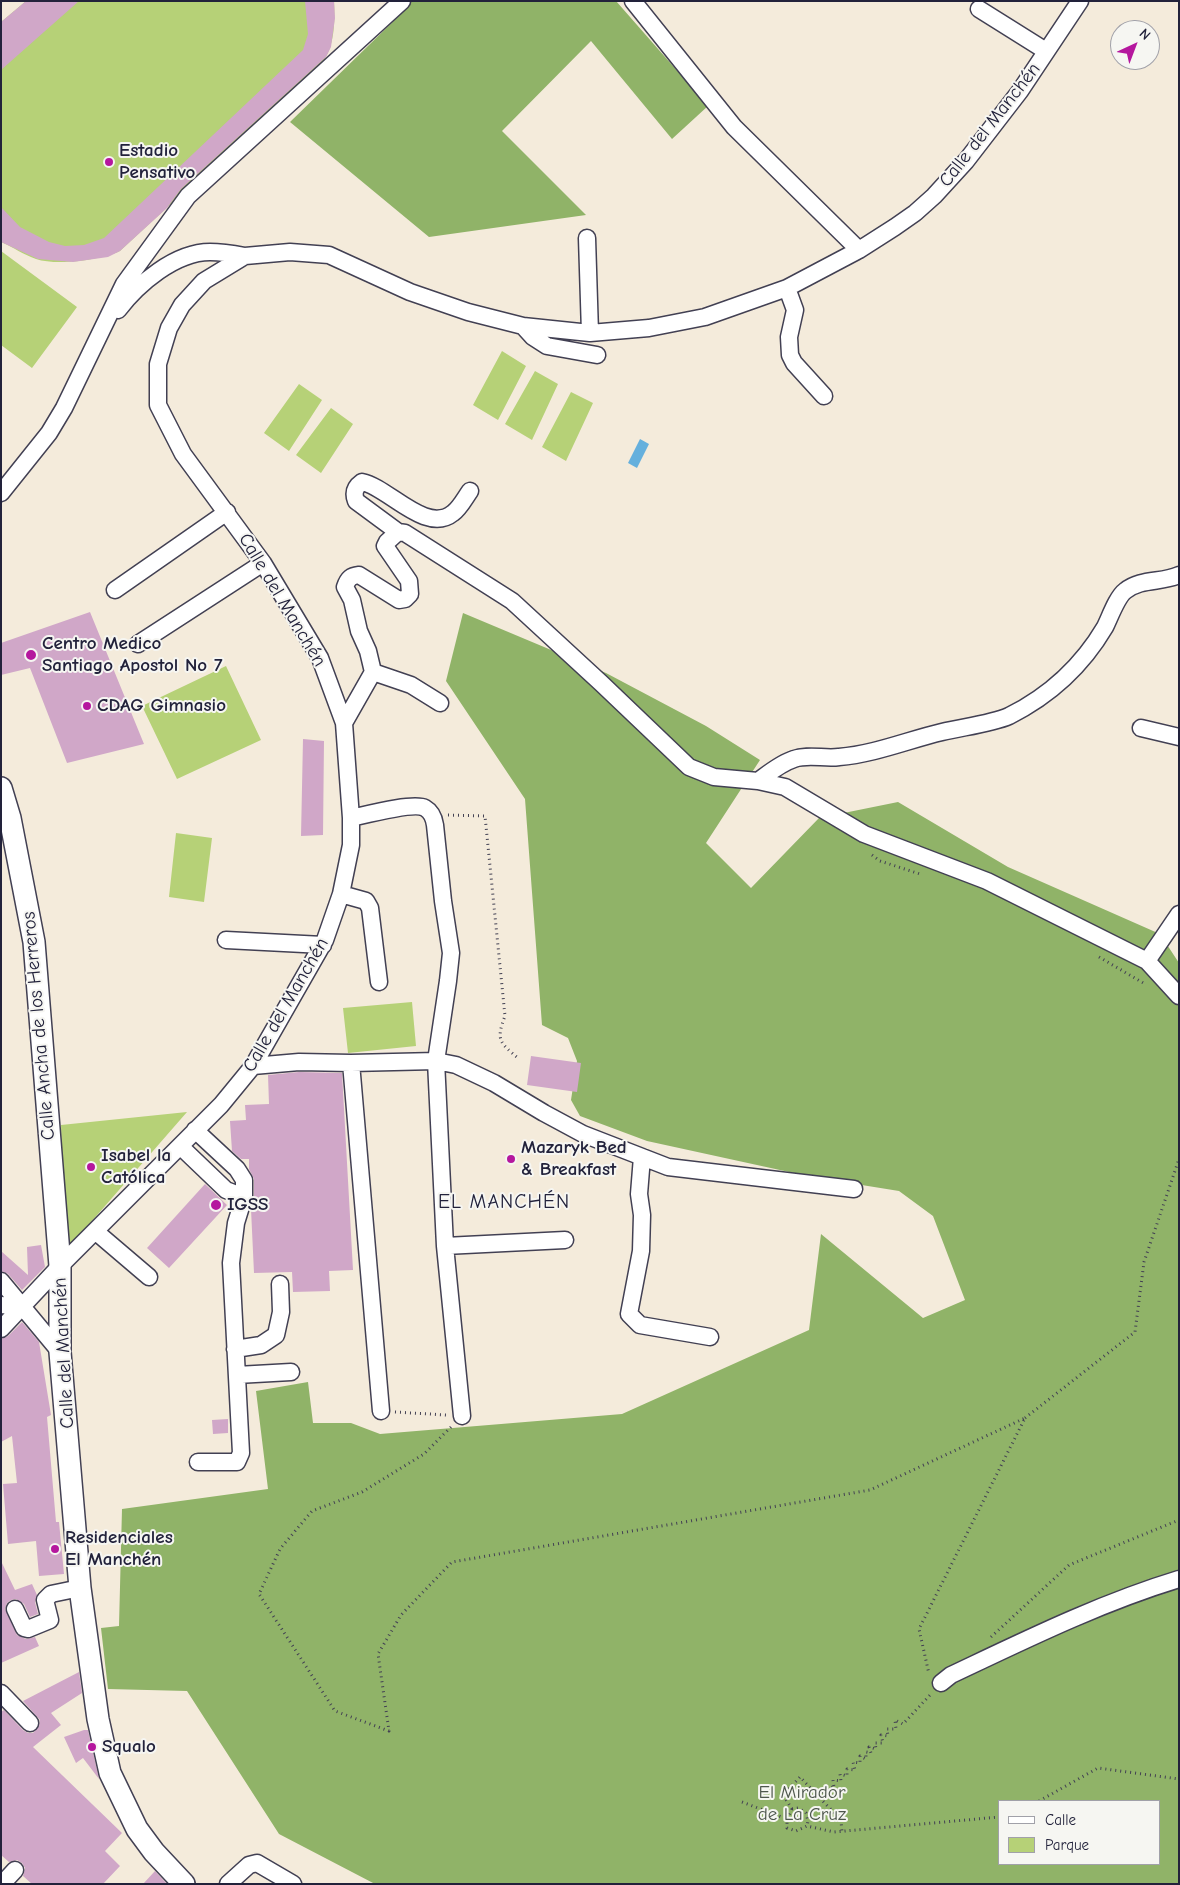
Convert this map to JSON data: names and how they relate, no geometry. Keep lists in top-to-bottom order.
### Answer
{
  "streets": {
    "main road": ["Calle del Manchén", "Calle Ancha de los Herreros"]
  },
  "crossings": [
    ["Calle del Manchén", "Calle Ancha de los Herreros"]
  ],
  "districts": ["EL MANCHÉN"],
  "parks": ["El Mirador de La Cruz"],
  "places": [
    "Estadio Pensativo",
    "Centro Medico Santiago Apostol No 7",
    "CDAG Gimnasio",
    "Mazaryk Bed & Breakfast",
    "Isabel la Católica",
    "IGSS",
    "Residenciales El Manchén",
    "Squalo"
  ],
  "legend": ["Calle", "Parque"],
  "north": "top right"
}
